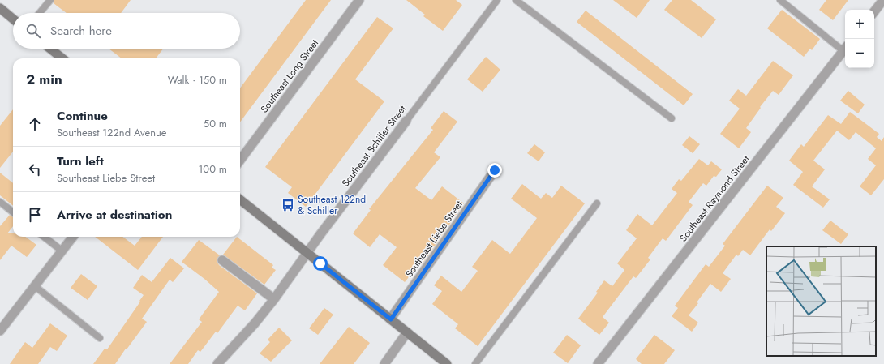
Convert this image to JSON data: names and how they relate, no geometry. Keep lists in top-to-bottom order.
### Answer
{
  "streets": {
    "street": [
      "Southeast Long Street",
      "Southeast Schiller Street",
      "Southeast Raymond Street",
      "Southeast Liebe Street"
    ]
  },
  "places": {
    "bus stop": ["Southeast 122nd & Schiller"]
  },
  "page": {
    "map_buttons": ["+", "−"],
    "search": "Search here",
    "heading": ["2 min", "Walk · 150 m"],
    "list": [
      ["Continue", "Southeast 122nd Avenue", "50 m"],
      ["Turn left", "Southeast Liebe Street", "100 m"],
      "Arrive at destination"
    ]
  }
}
